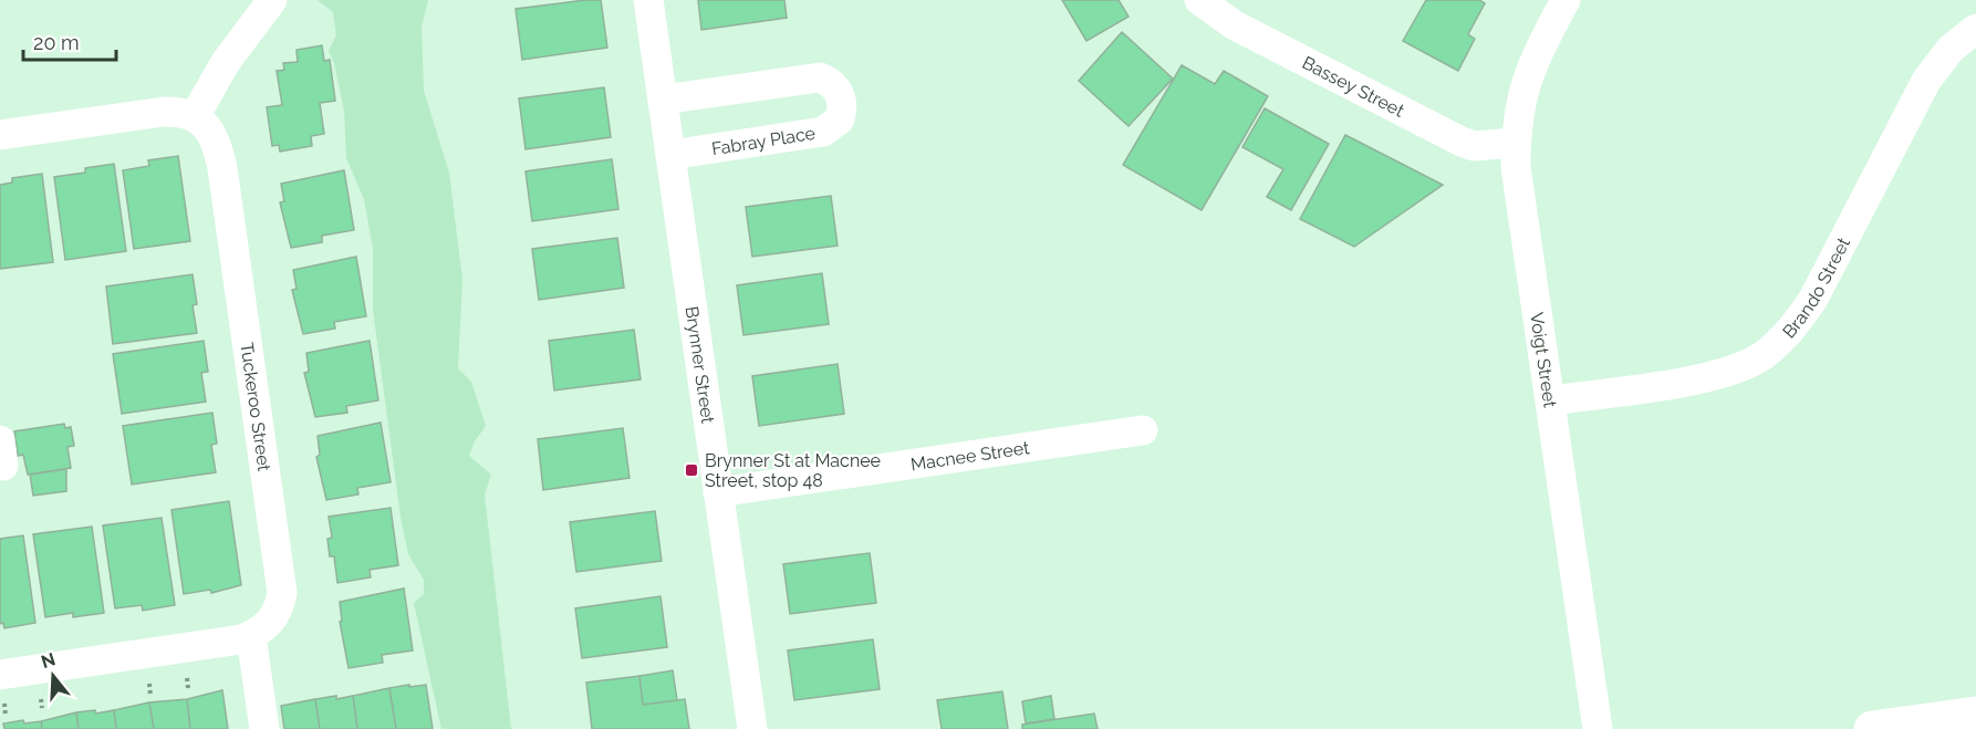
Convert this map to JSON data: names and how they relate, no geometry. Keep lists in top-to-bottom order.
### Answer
{
  "streets": {
    "street": [
      "Bassey Street",
      "Fabray Place",
      "Brando Street",
      "Voigt Street",
      "Brynner Street",
      "Tuckeroo Street",
      "Macnee Street"
    ]
  },
  "crossings": [
    ["Bassey Street", "Voigt Street"],
    ["Fabray Place", "Brynner Street"],
    ["Brando Street", "Voigt Street"],
    ["Brynner Street", "Macnee Street"]
  ],
  "places": {
    "transit": ["Brynner St at Macnee Street, stop 48"]
  },
  "scale_bar": "20 m",
  "north": "top"
}
